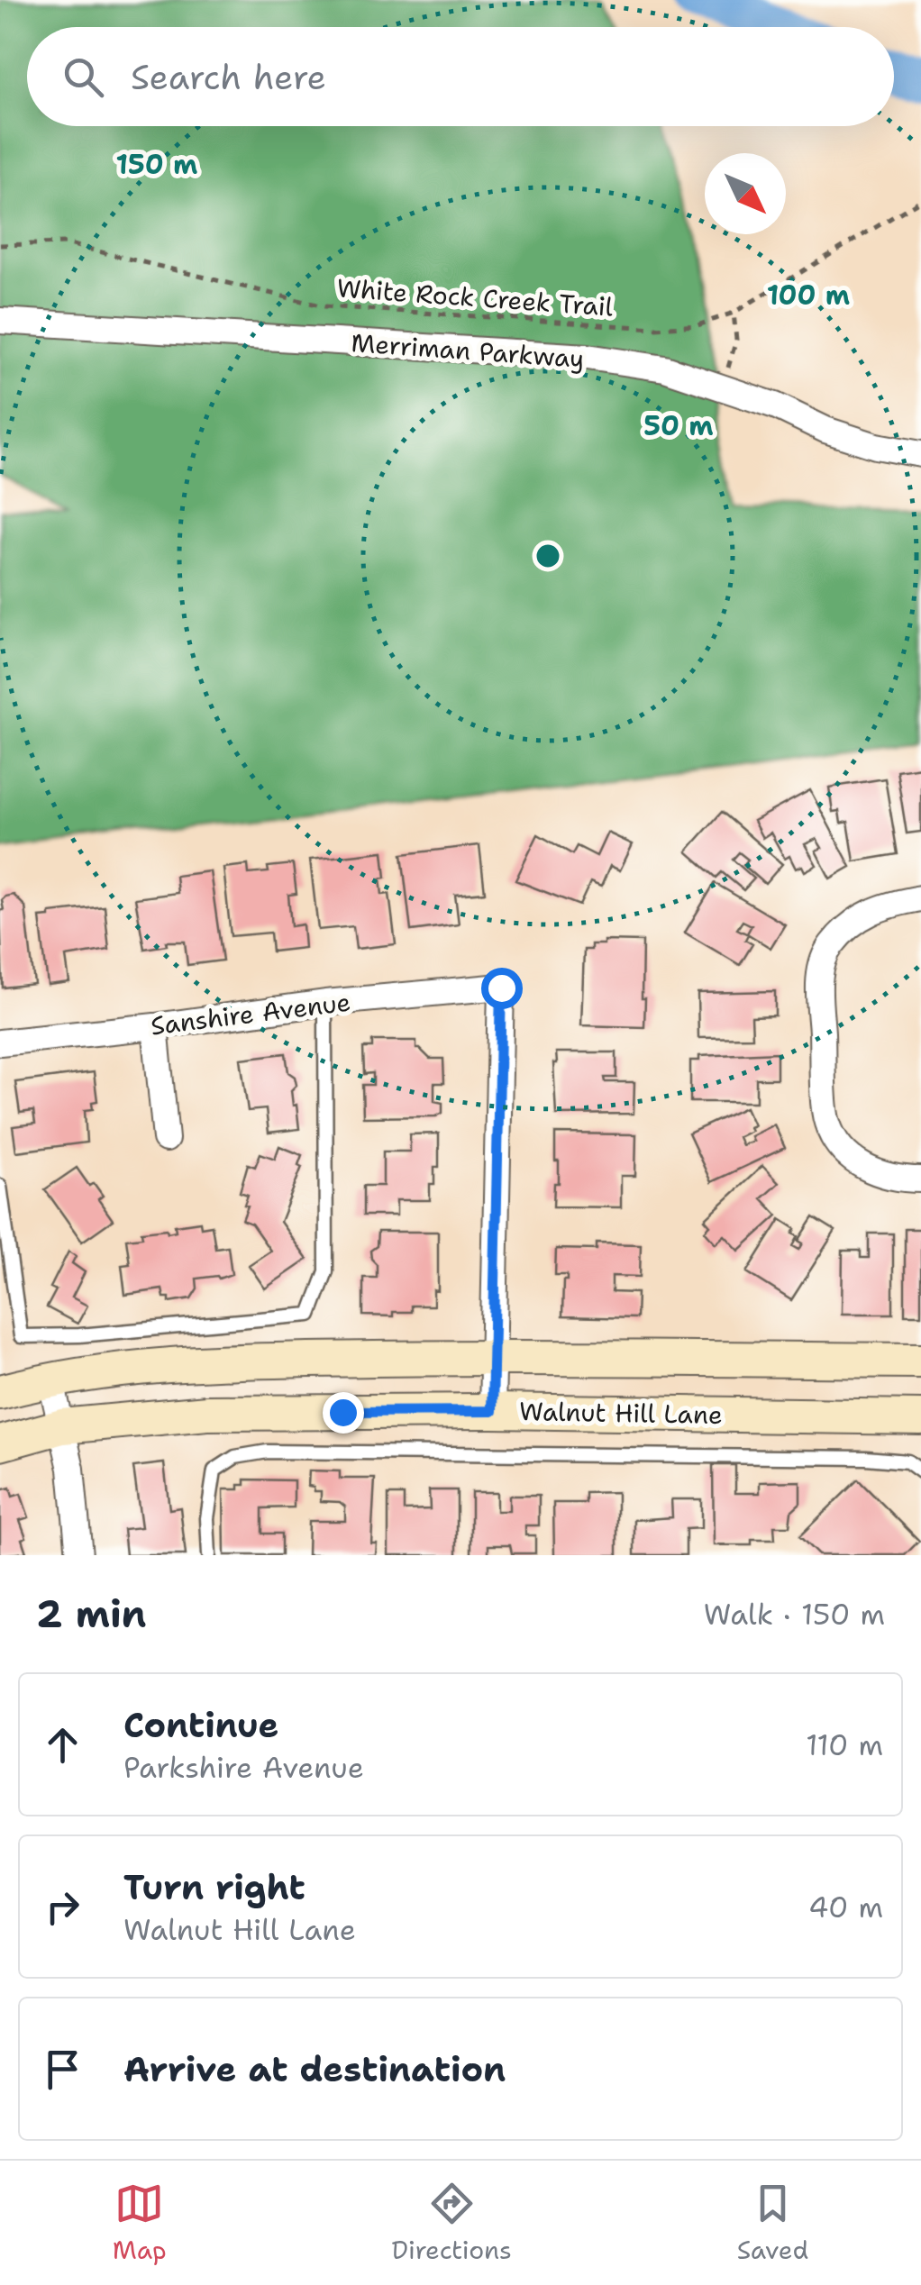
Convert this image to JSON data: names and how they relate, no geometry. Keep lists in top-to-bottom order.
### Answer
{
  "streets": {
    "main road": ["Walnut Hill Lane"],
    "street": ["Merriman Parkway", "Sanshire Avenue"],
    "path": ["White Rock Creek Trail"]
  },
  "north": "bottom right",
  "page": {
    "search": "Search here",
    "heading": ["2 min", "Walk · 150 m"],
    "list": [
      ["Continue", "Parkshire Avenue", "110 m"],
      ["Turn right", "Walnut Hill Lane", "40 m"],
      "Arrive at destination"
    ],
    "nav": ["Map", "Directions", "Saved"]
  },
  "rings": ["150 m", "100 m", "50 m"]
}
